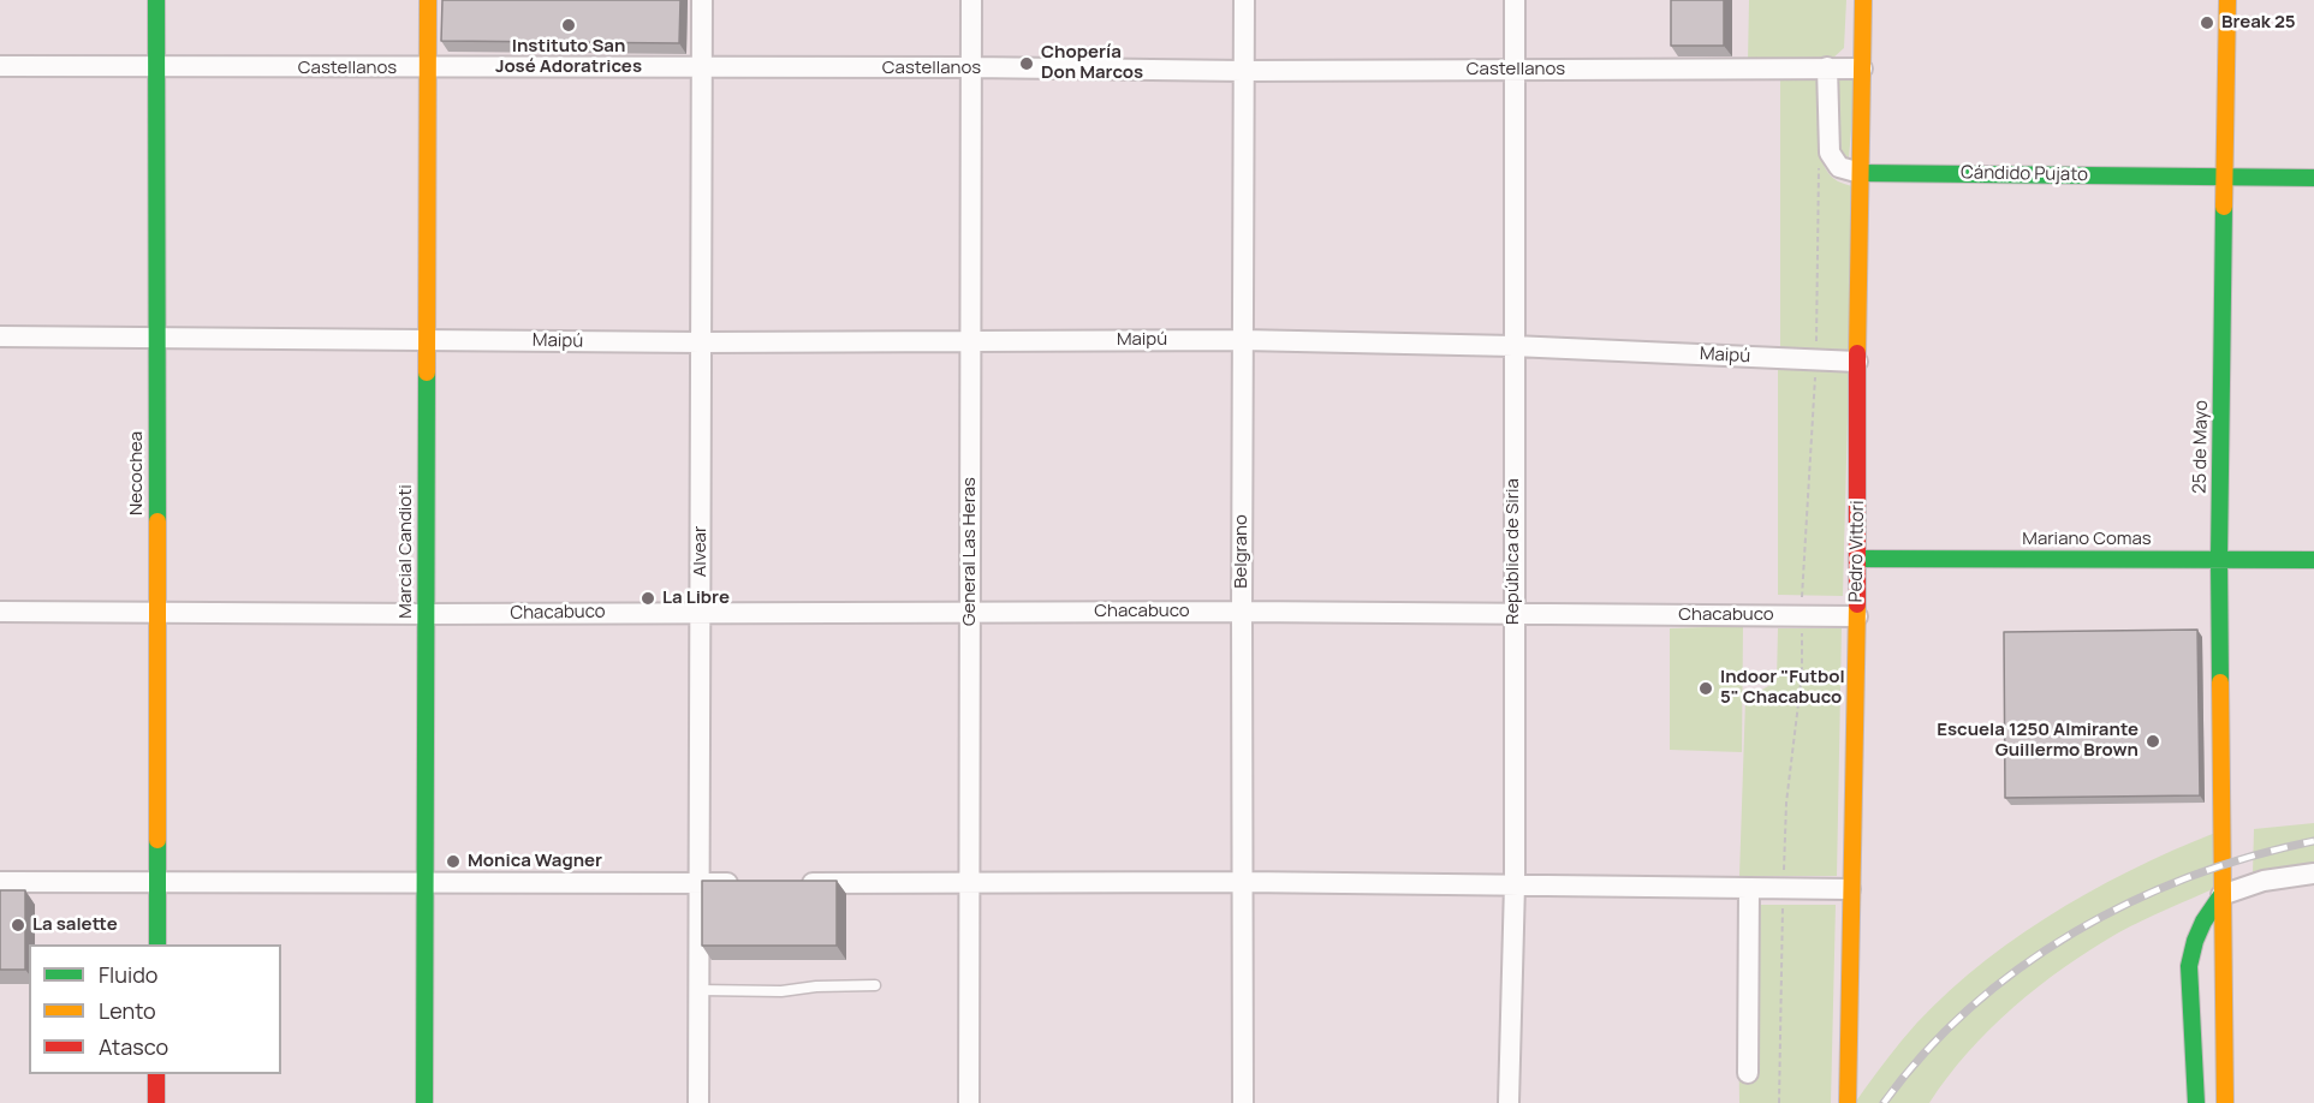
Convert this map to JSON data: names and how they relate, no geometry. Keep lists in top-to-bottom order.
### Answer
{
  "streets": {
    "main road": [
      "Cándido Pujato",
      "25 de Mayo",
      "Necochea",
      "Mariano Comas",
      "Marcial Candioti",
      "Pedro Vittori"
    ],
    "street": [
      "Castellanos",
      "Maipú",
      "Alvear",
      "General Las Heras",
      "Belgrano",
      "República de Siria",
      "Chacabuco"
    ]
  },
  "crossings": [
    ["Castellanos", "Necochea"],
    ["Castellanos", "Marcial Candioti"],
    ["Castellanos", "Alvear"],
    ["Castellanos", "General Las Heras"],
    ["Castellanos", "Belgrano"],
    ["Castellanos", "República de Siria"],
    ["Castellanos", "Pedro Vittori"],
    ["Cándido Pujato", "25 de Mayo"],
    ["Cándido Pujato", "Pedro Vittori"],
    ["Maipú", "Necochea"],
    ["Maipú", "Marcial Candioti"],
    ["Maipú", "Alvear"],
    ["Maipú", "General Las Heras"],
    ["Maipú", "Belgrano"],
    ["Maipú", "República de Siria"],
    ["Maipú", "Pedro Vittori"],
    ["25 de Mayo", "Mariano Comas"],
    ["Necochea", "Chacabuco"],
    ["Mariano Comas", "Pedro Vittori"],
    ["Marcial Candioti", "Chacabuco"],
    ["Alvear", "Chacabuco"],
    ["General Las Heras", "Chacabuco"],
    ["Belgrano", "Chacabuco"],
    ["República de Siria", "Chacabuco"],
    ["Pedro Vittori", "Chacabuco"]
  ],
  "places": [
    "Break 25",
    "Instituto San José Adoratrices",
    "Chopería Don Marcos",
    "La Libre",
    "Indoor \"Futbol 5\" Chacabuco",
    "Escuela 1250 Almirante Guillermo Brown",
    "Monica Wagner",
    "La salette"
  ],
  "legend": ["Fluido", "Lento", "Atasco"]
}
